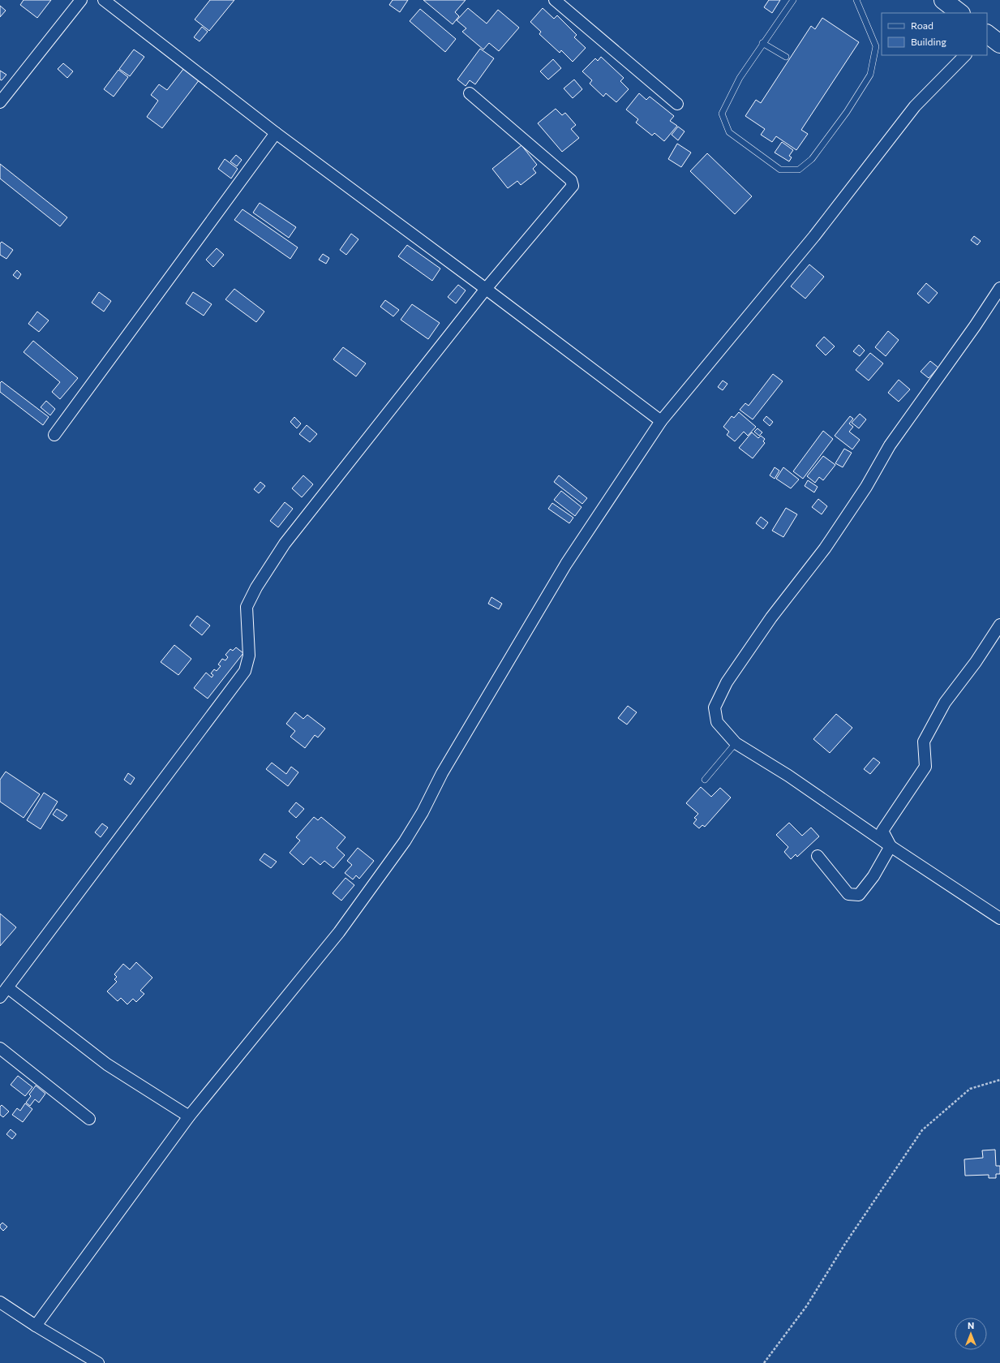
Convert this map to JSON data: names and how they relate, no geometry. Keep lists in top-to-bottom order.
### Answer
{
  "legend": ["Road", "Building"],
  "north": "top"
}
